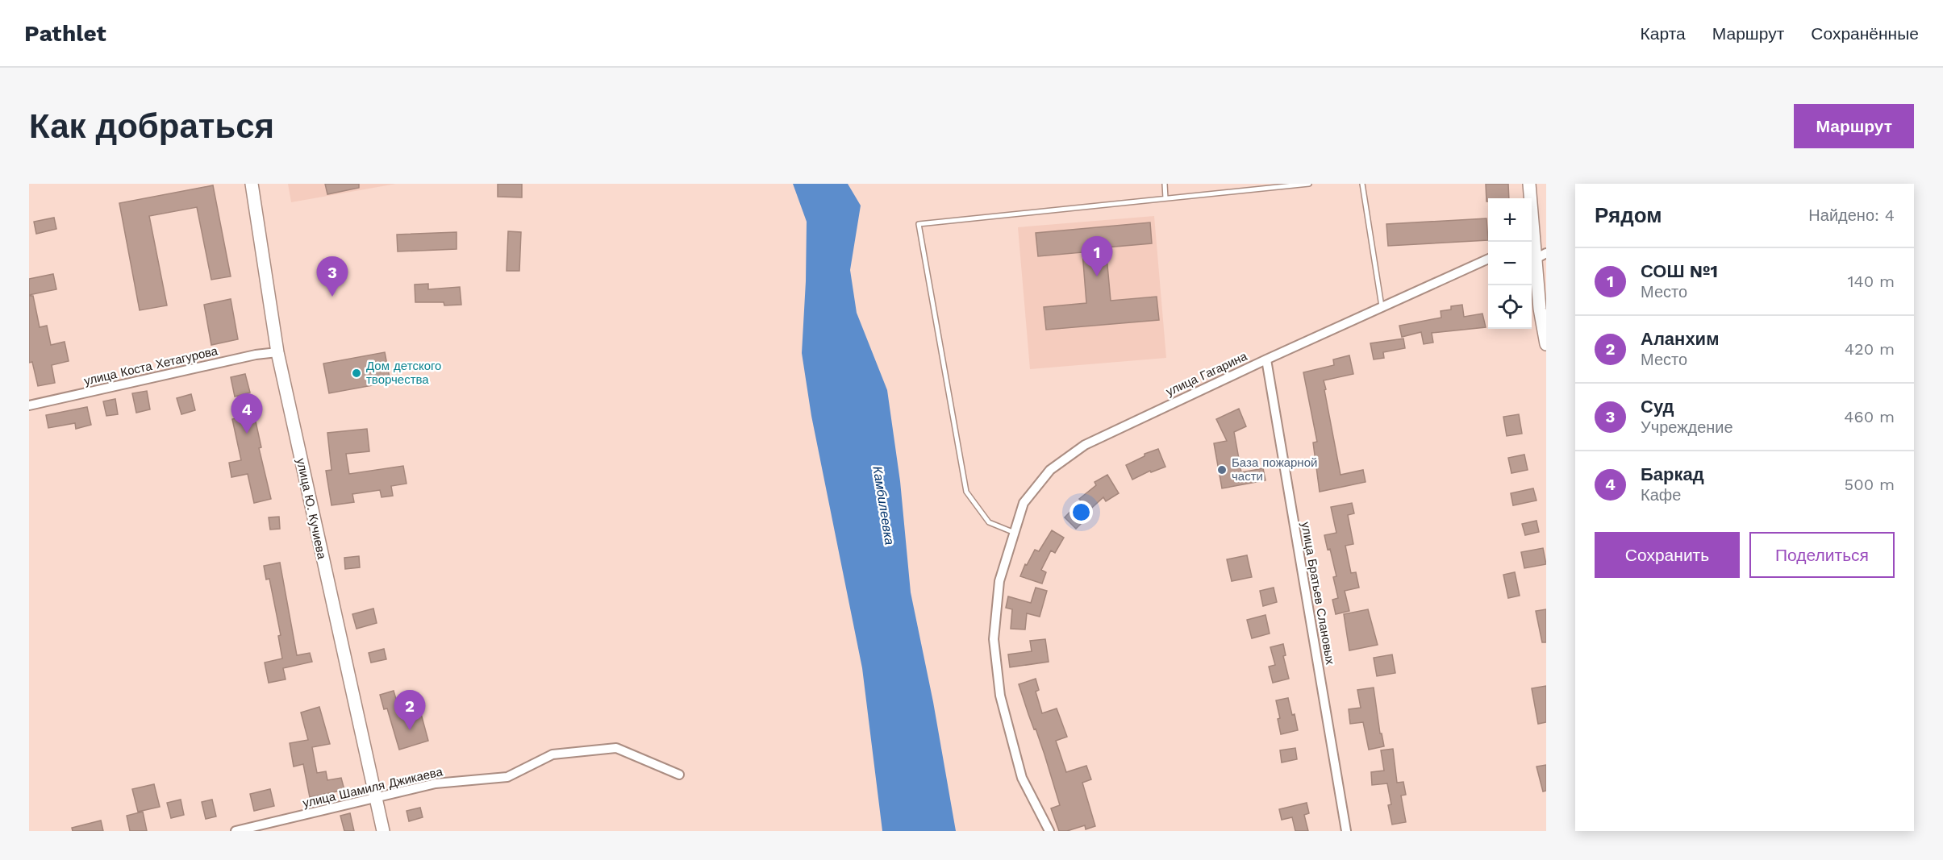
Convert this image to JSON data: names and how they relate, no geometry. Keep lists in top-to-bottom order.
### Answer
{
  "streets": {
    "street": [
      "улица Коста Хетагурова",
      "улица Гагарина",
      "улица Ю. Кучиева",
      "улица Братьев Слановых",
      "улица Шамиля Джикаева"
    ]
  },
  "crossings": [
    ["улица Коста Хетагурова", "улица Ю. Кучиева"],
    ["улица Гагарина", "улица Братьев Слановых"],
    ["улица Ю. Кучиева", "улица Шамиля Джикаева"]
  ],
  "water": ["Камбилеевка"],
  "places": ["Дом детского творчества", "База пожарной части"],
  "page": {
    "header": "Pathlet",
    "nav": ["Карта", "Маршрут", "Сохранённые"],
    "buttons": [
      "Маршрут",
      ["Сохранить", "Поделиться"]
    ],
    "title": "Как добраться",
    "heading": ["Рядом", "Найдено: 4"],
    "map_buttons": ["+", "−"],
    "pins": [
      "1",
      "3",
      "4",
      "2"
    ],
    "list": [
      {
        "mark": "1",
        "name": "СОШ №1",
        "note": "Место",
        "value": "140 m"
      },
      {
        "mark": "2",
        "name": "Аланхим",
        "note": "Место",
        "value": "420 m"
      },
      {
        "mark": "3",
        "name": "Суд",
        "note": "Учреждение",
        "value": "460 m"
      },
      {
        "mark": "4",
        "name": "Баркад",
        "note": "Кафе",
        "value": "500 m"
      }
    ]
  }
}
